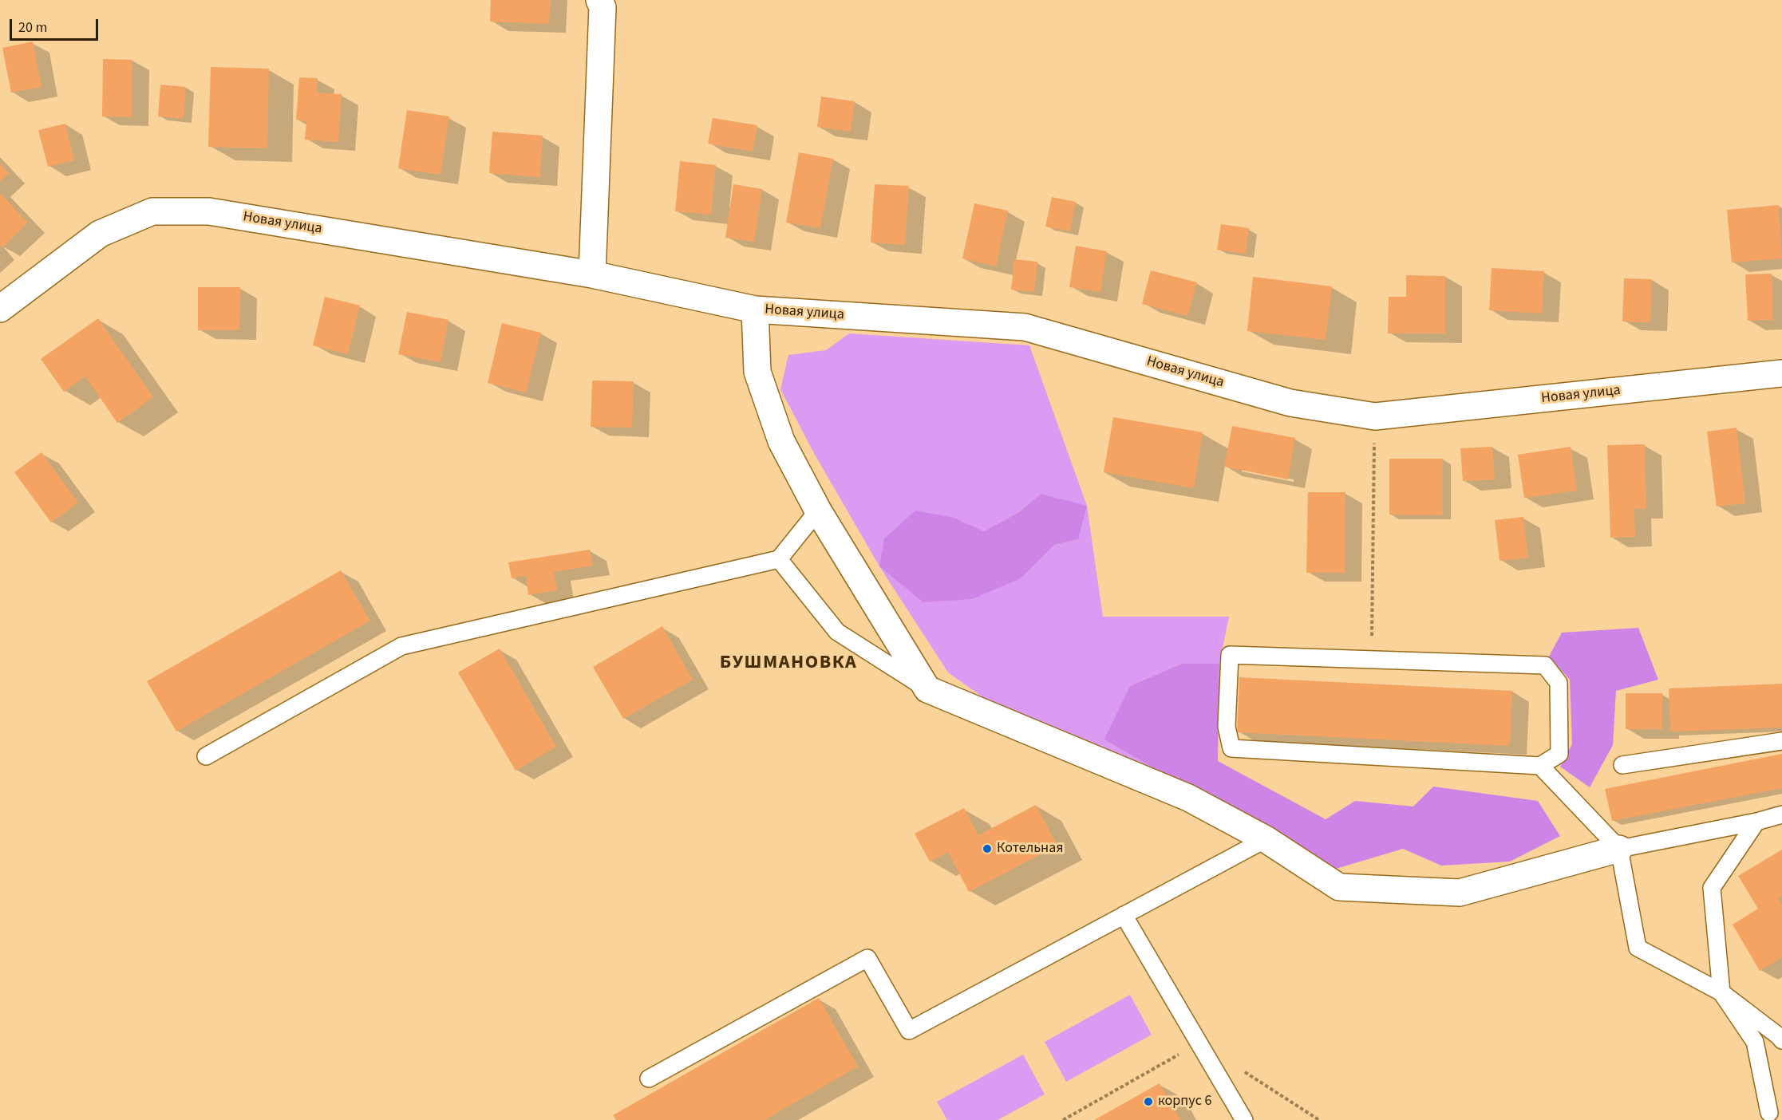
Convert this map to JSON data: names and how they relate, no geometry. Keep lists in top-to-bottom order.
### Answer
{
  "streets": {
    "street": ["Новая улица"]
  },
  "districts": ["БУШМАНОВКА"],
  "places": ["Котельная", "корпус 6"],
  "scale_bar": "20 m"
}
